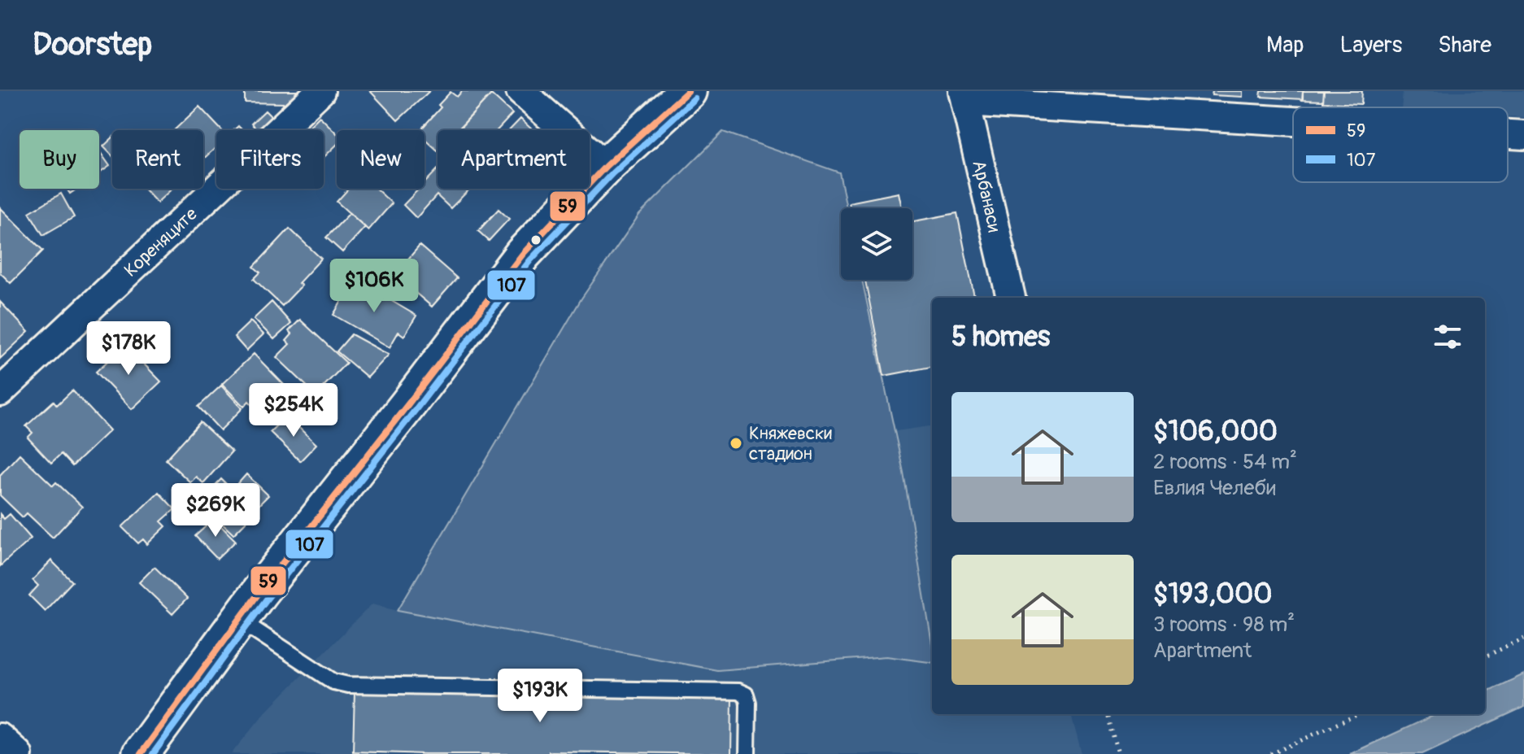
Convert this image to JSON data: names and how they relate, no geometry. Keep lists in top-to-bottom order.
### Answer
{
  "streets": {
    "street": ["Арбанаси", "Кореняците"]
  },
  "places": ["Княжевски стадион"],
  "lines": ["transit line 59", "transit line 107"],
  "legend": ["59", "107"],
  "page": {
    "header": "Doorstep",
    "nav": ["Map", "Layers", "Share"],
    "chip": [
      "Buy",
      "Rent",
      "Filters",
      "New",
      "Apartment"
    ],
    "price": [
      "$106K",
      "$178K",
      "$254K",
      "$269K",
      "$193K"
    ],
    "heading": "5 homes",
    "list": [
      {
        "name": "$106,000",
        "note": "2 rooms · 54 m² · Евлия Челеби"
      },
      {
        "name": "$193,000",
        "note": "3 rooms · 98 m² · Apartment"
      }
    ]
  }
}
